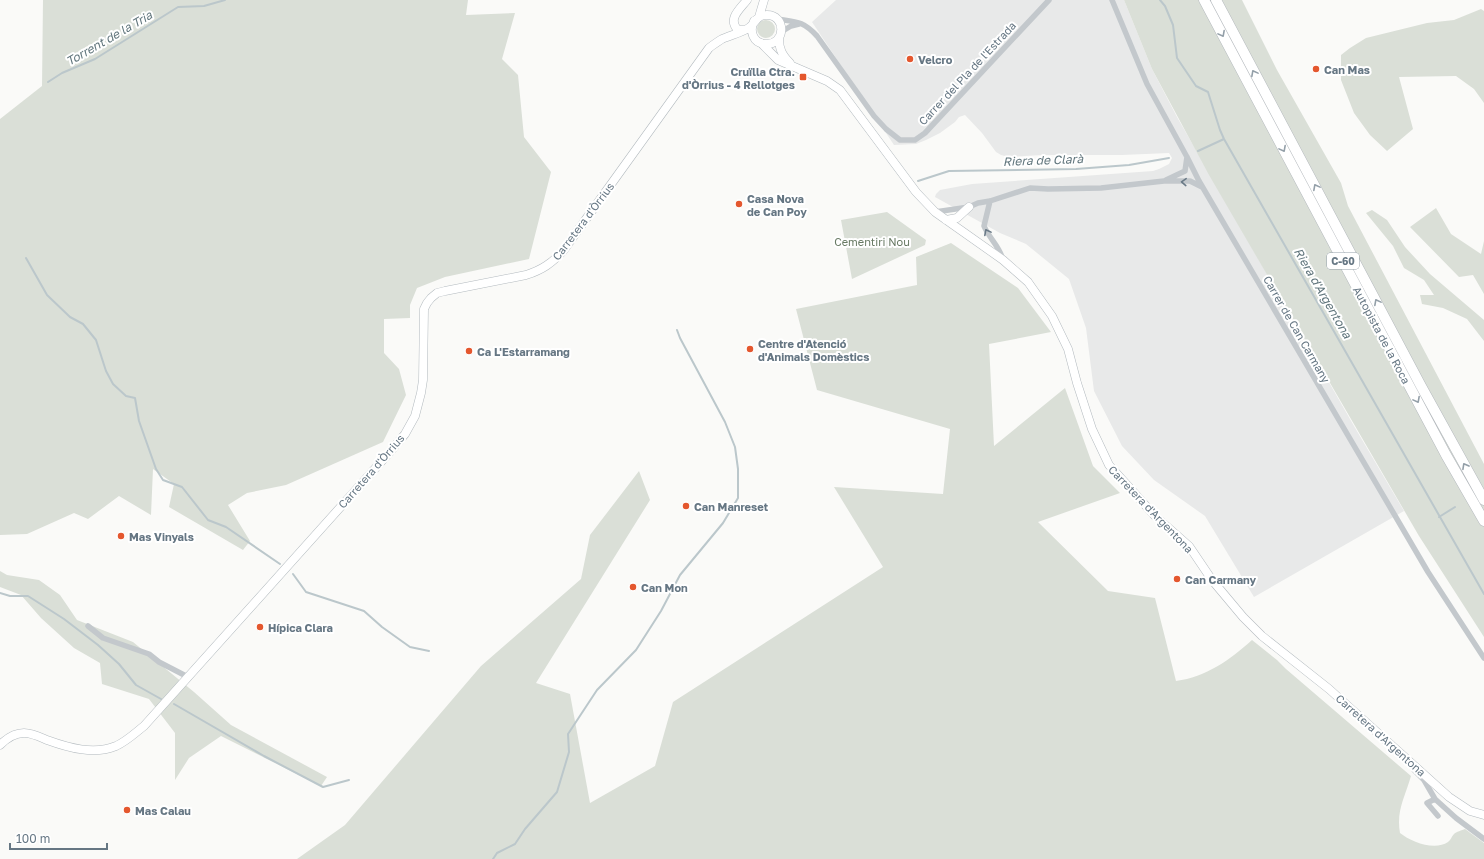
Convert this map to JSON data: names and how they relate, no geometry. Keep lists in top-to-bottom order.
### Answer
{
  "streets": {
    "highway": ["C-60", "Autopista de la Roca"],
    "street": [
      "Carrer del Pla de l'Estrada",
      "Carretera d'Òrrius",
      "Carrer de Can Carmany",
      "Carretera d'Argentona"
    ]
  },
  "crossings": [
    ["Carrer del Pla de l'Estrada", "Carretera d'Òrrius"]
  ],
  "water": ["Torrent de la Tria", "Riera de Clarà", "Riera d'Argentona"],
  "parks": ["Cementiri Nou"],
  "places": {
    "other": [
      "Velcro",
      "Can Mas",
      "Casa Nova de Can Poy",
      "Centre d'Atenció d'Animals Domèstics",
      "Ca L'Estarramang",
      "Can Manreset",
      "Mas Vinyals",
      "Can Carmany",
      "Can Mon",
      "Hípica Clara",
      "Mas Calau"
    ],
    "transit": ["Cruïlla Ctra. d'Òrrius - 4 Rellotges"]
  },
  "scale_bar": "100 m"
}
